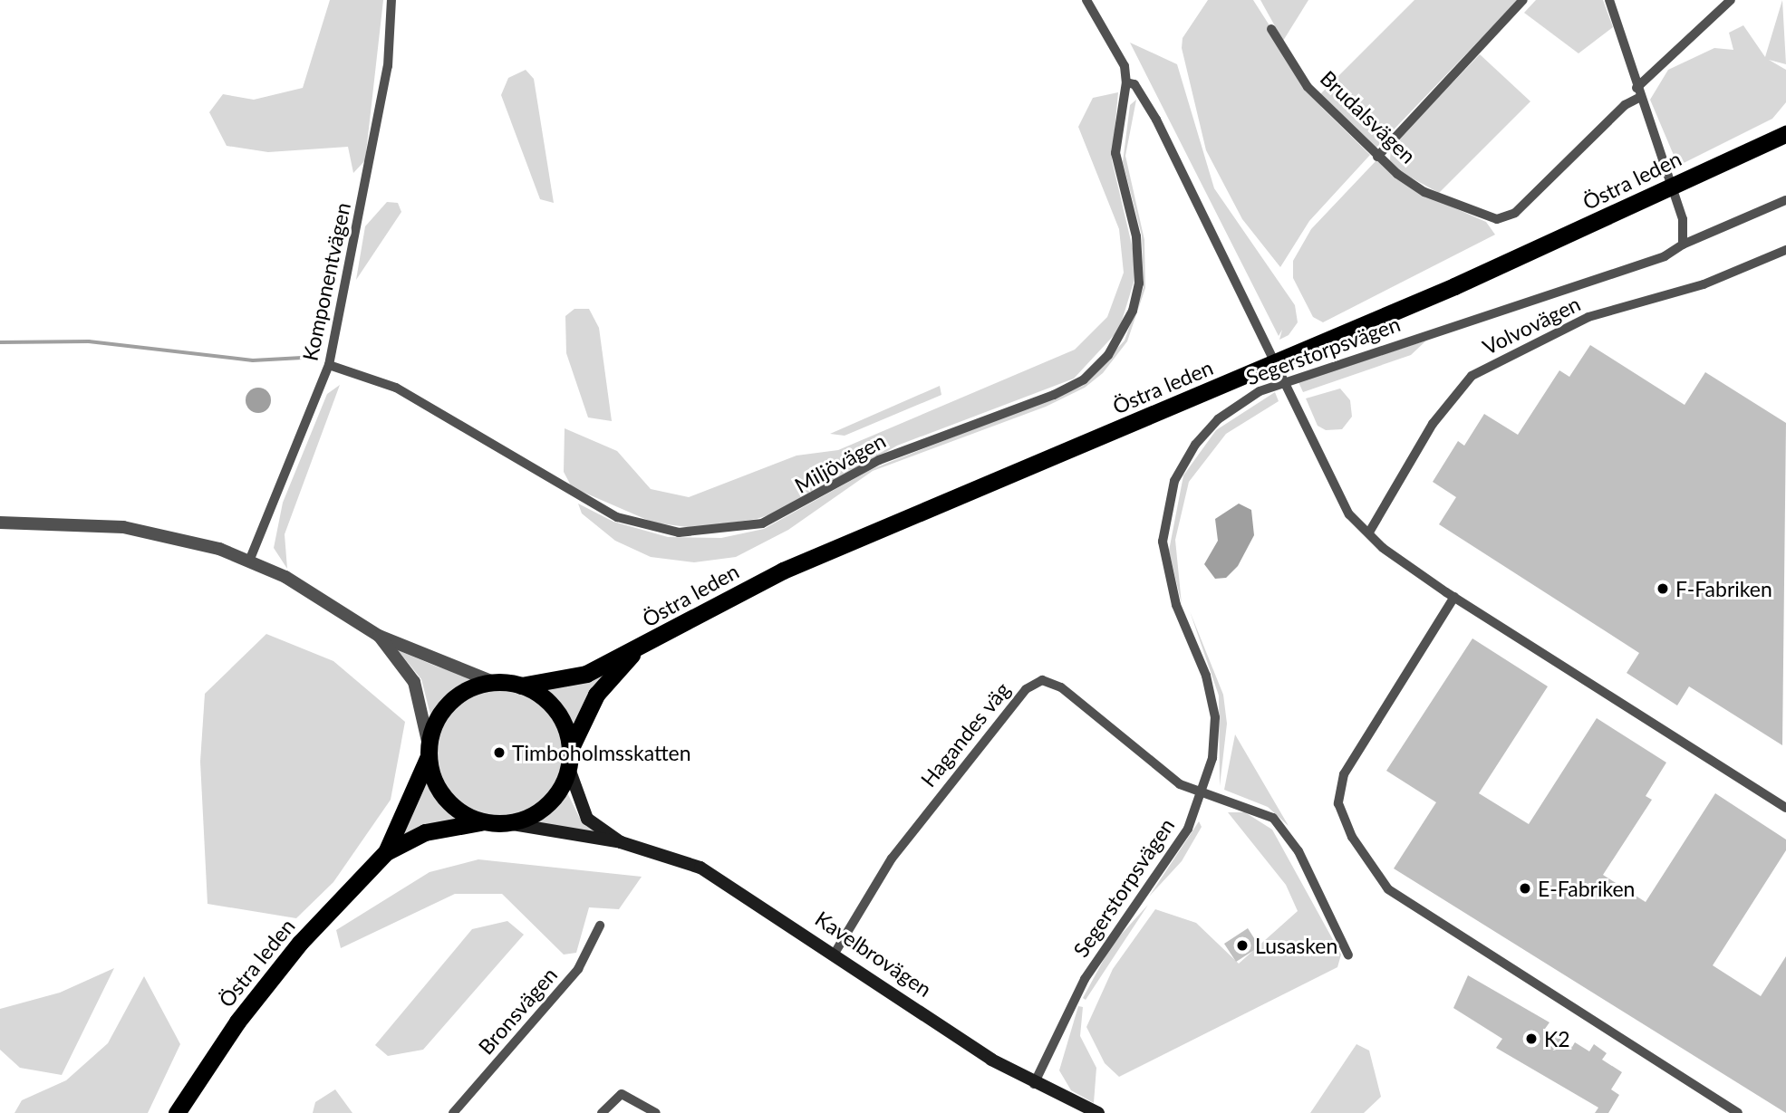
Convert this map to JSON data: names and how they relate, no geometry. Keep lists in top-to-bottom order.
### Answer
{
  "streets": {
    "highway": ["Östra leden"],
    "main road": ["Kavelbrovägen"],
    "street": [
      "Brudalsvägen",
      "Komponentvägen",
      "Volvovägen",
      "Segerstorpsvägen",
      "Miljövägen",
      "Hagandes väg",
      "Bronsvägen"
    ]
  },
  "crossings": [
    ["Östra leden", "Kavelbrovägen"],
    ["Komponentvägen", "Miljövägen"],
    ["Segerstorpsvägen", "Hagandes väg"],
    ["Segerstorpsvägen", "Kavelbrovägen"],
    ["Hagandes väg", "Kavelbrovägen"]
  ],
  "places": [
    "F-Fabriken",
    "Timboholmsskatten",
    "E-Fabriken",
    "Lusasken",
    "K2"
  ]
}
